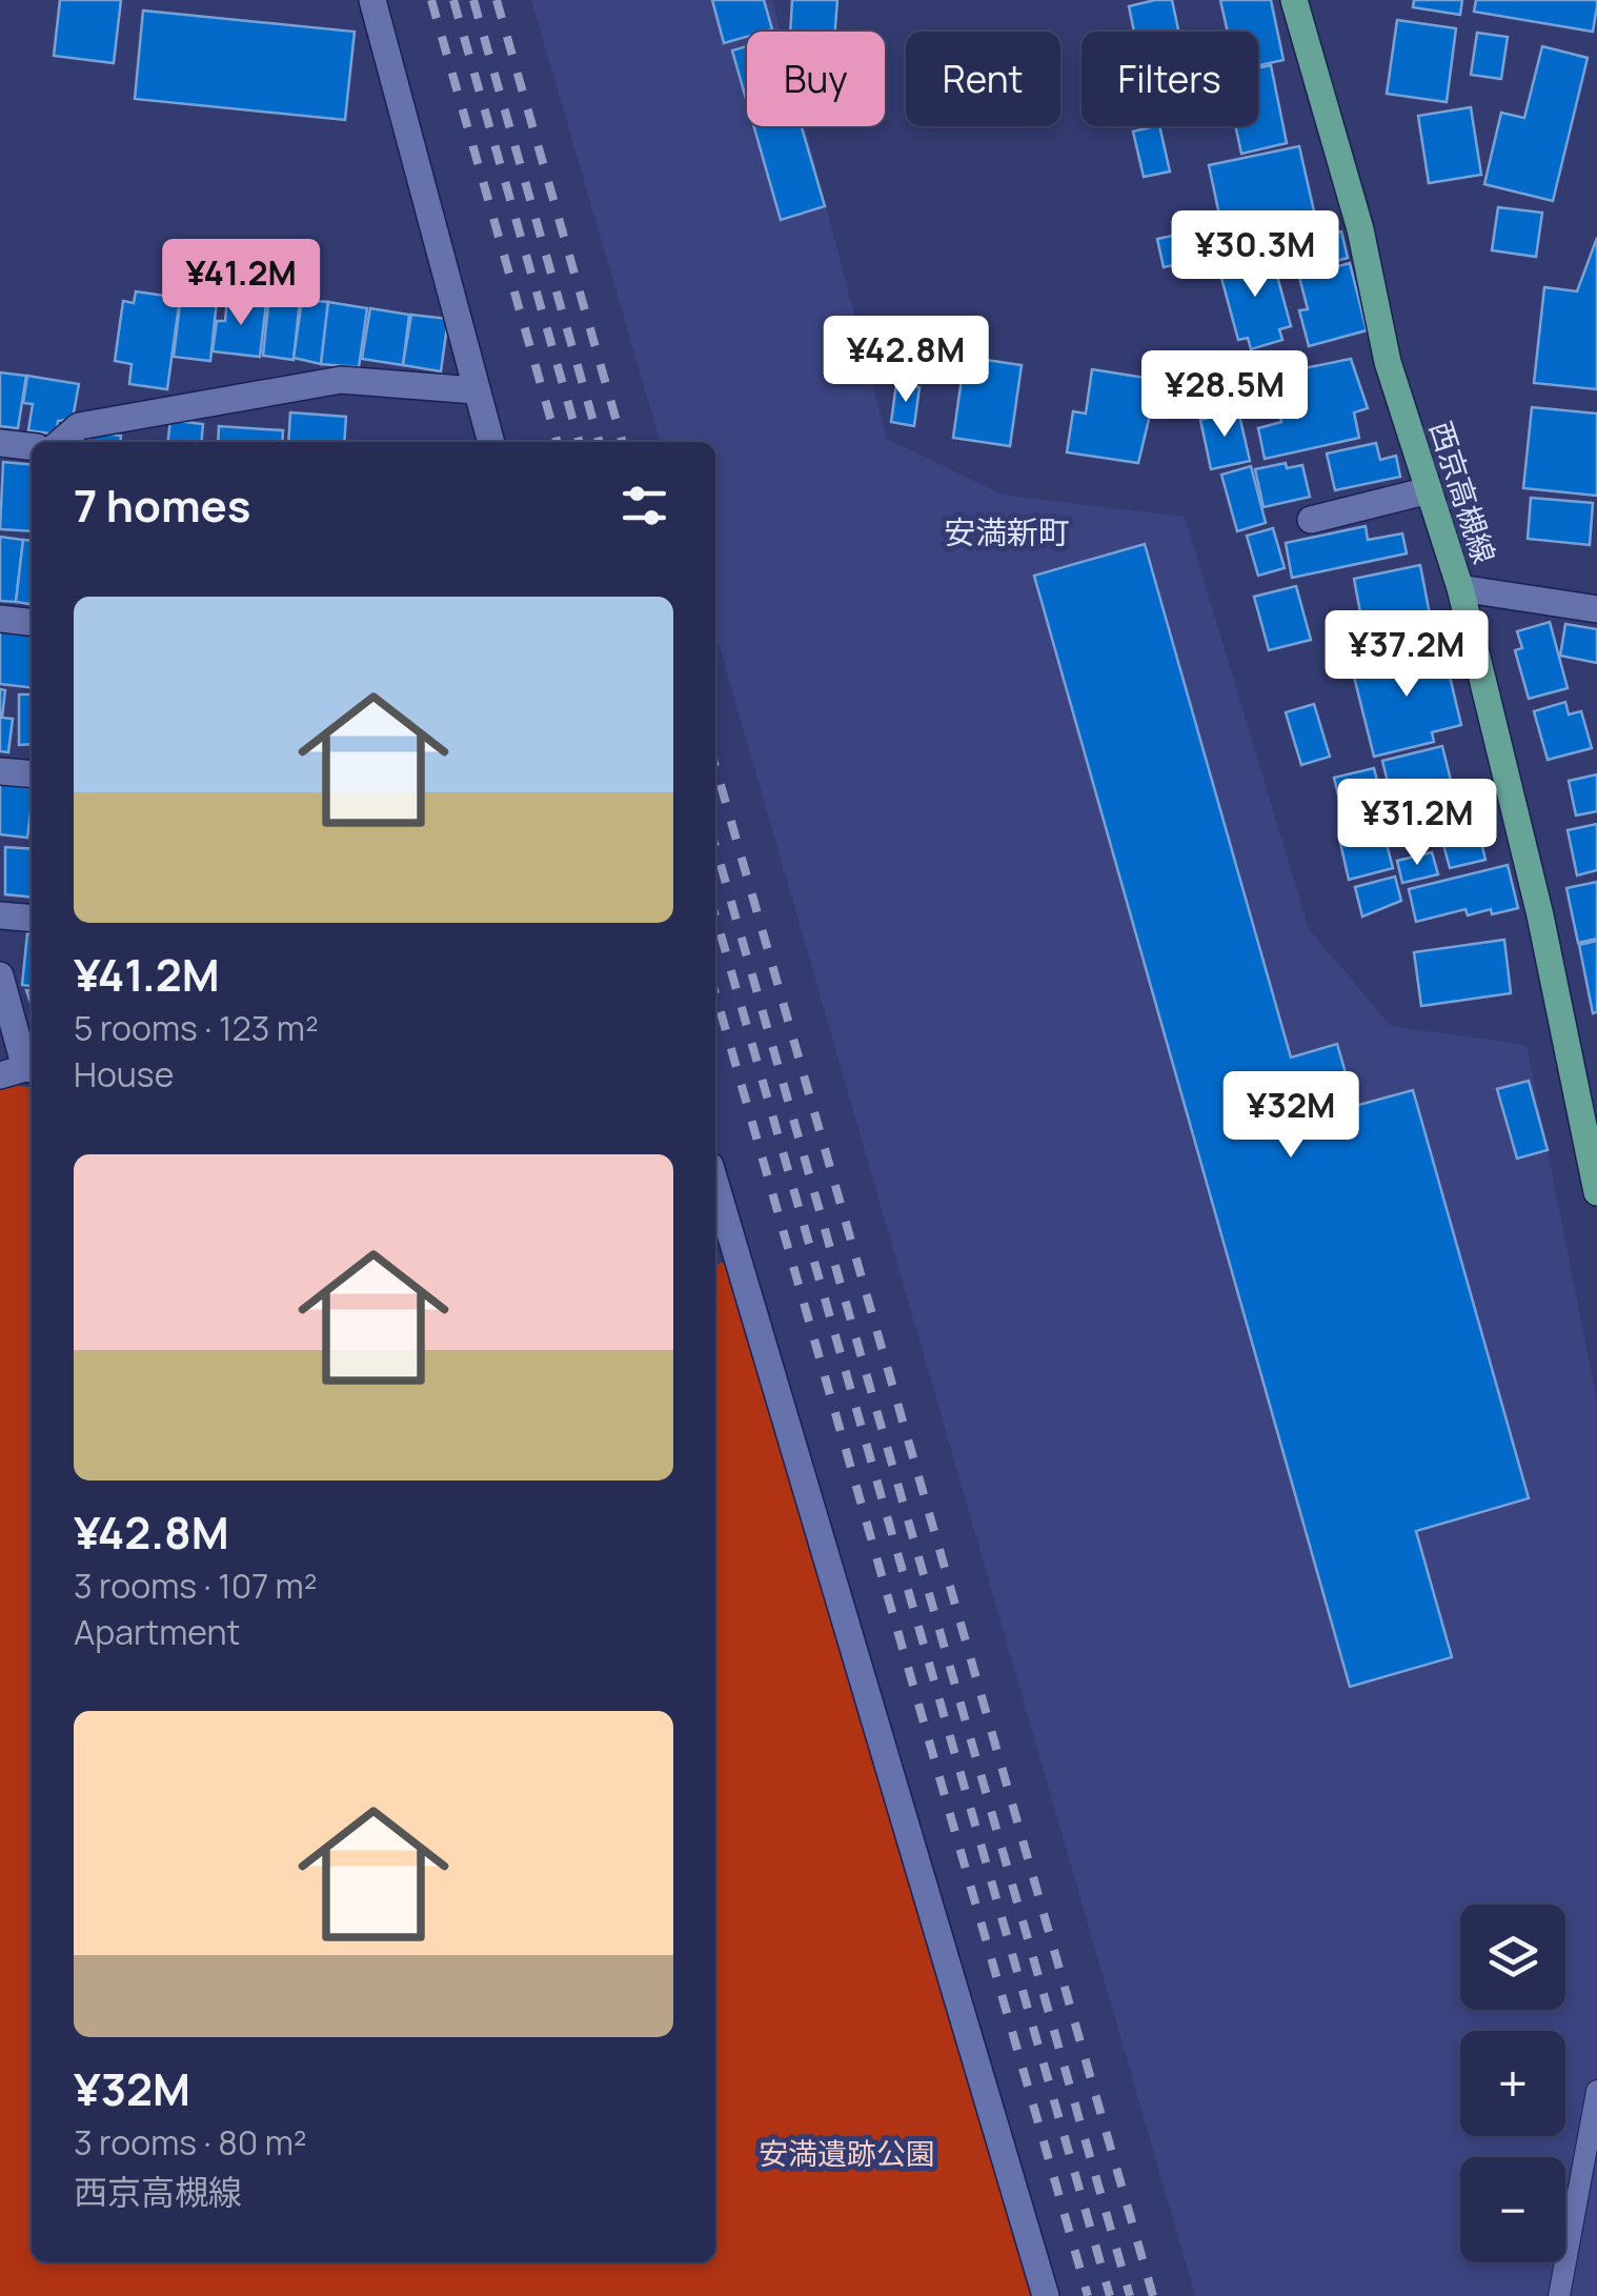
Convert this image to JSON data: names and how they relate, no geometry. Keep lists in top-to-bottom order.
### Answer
{
  "streets": {
    "main road": ["西京高槻線"]
  },
  "districts": ["安満新町"],
  "parks": ["安満遺跡公園"],
  "page": {
    "chip": ["Buy", "Rent", "Filters"],
    "price": [
      "¥30.3M",
      "¥41.2M",
      "¥42.8M",
      "¥28.5M",
      "¥37.2M",
      "¥31.2M",
      "¥32M"
    ],
    "heading": "7 homes",
    "list": [
      {
        "name": "¥41.2M",
        "note": "5 rooms · 123 m² · House"
      },
      {
        "name": "¥42.8M",
        "note": "3 rooms · 107 m² · Apartment"
      },
      {
        "name": "¥32M",
        "note": "3 rooms · 80 m² · 西京高槻線"
      }
    ],
    "map_buttons": ["+", "−"]
  }
}
